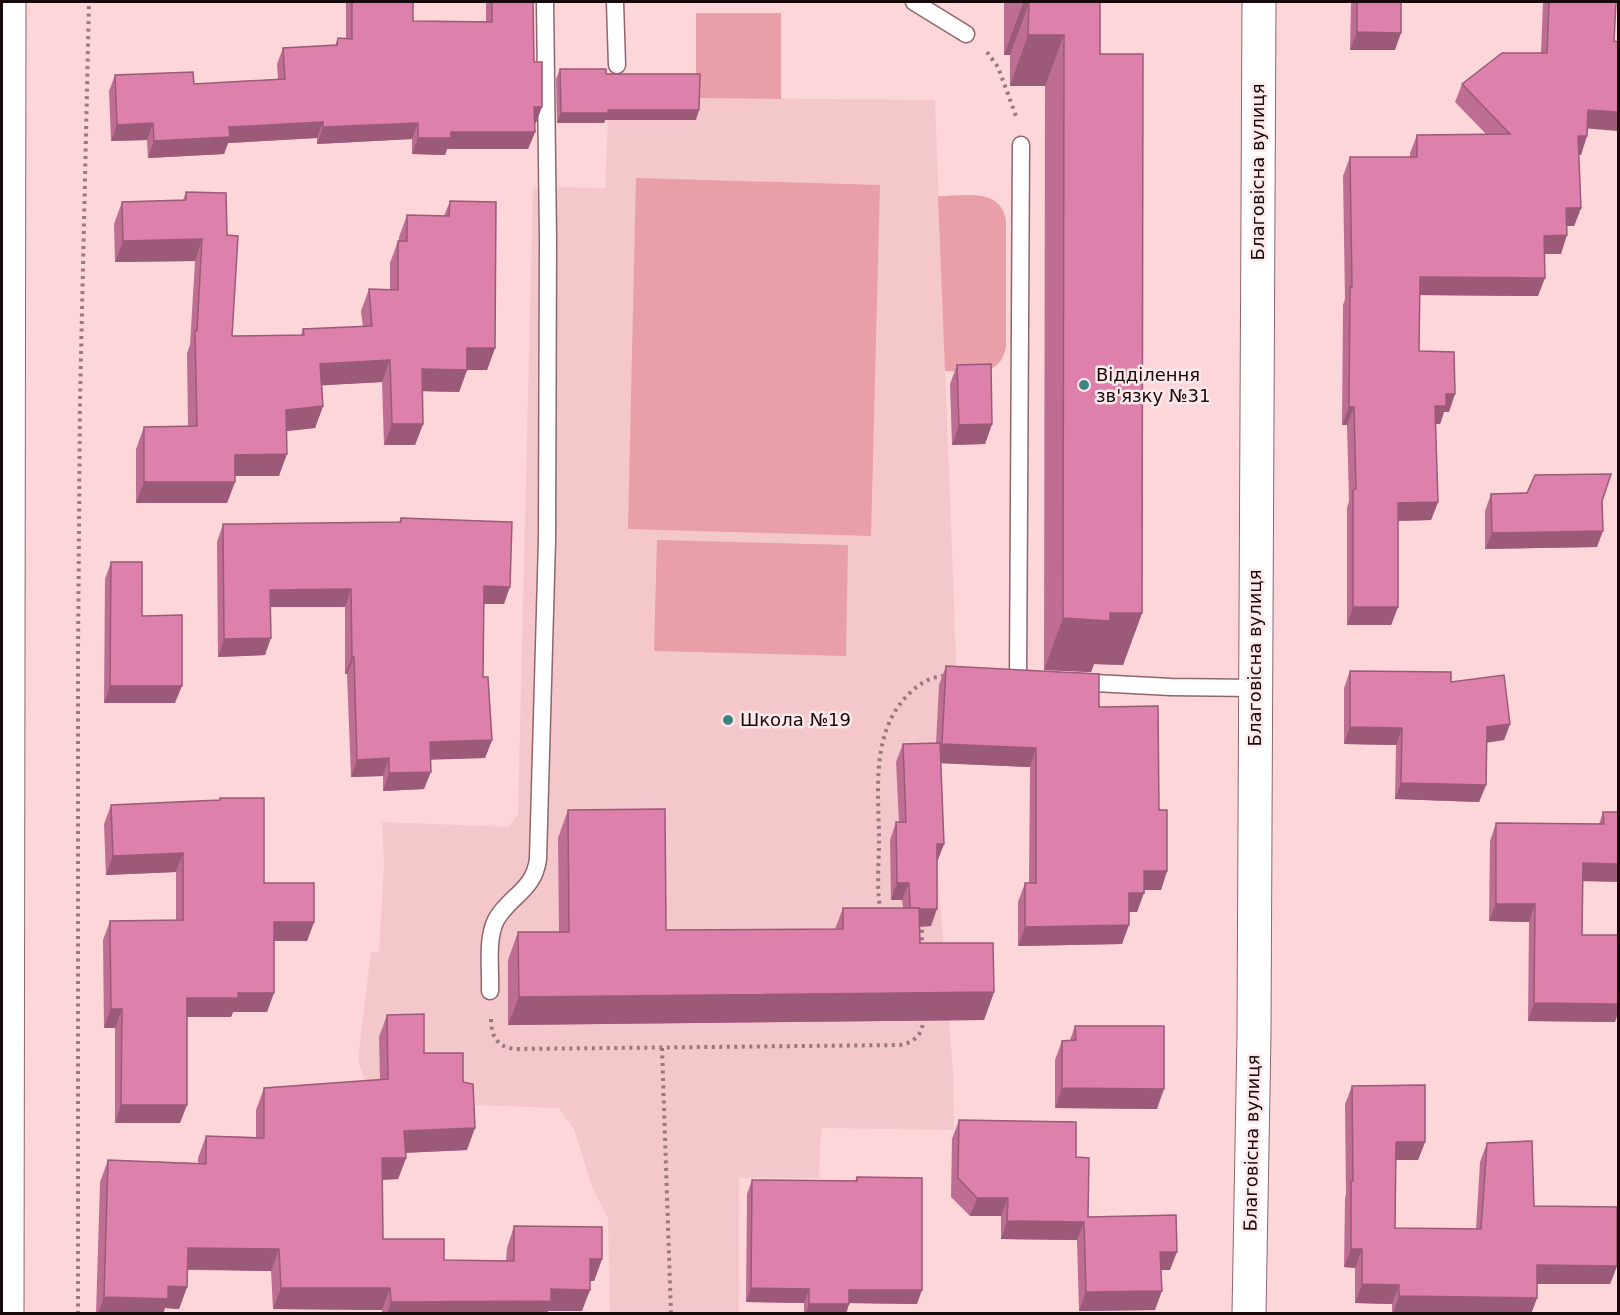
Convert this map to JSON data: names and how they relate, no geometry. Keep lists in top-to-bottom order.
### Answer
{
  "streets": {
    "main road": ["Благовісна вулиця"]
  },
  "places": ["Відділення зв'язку №31", "Школа №19"]
}
